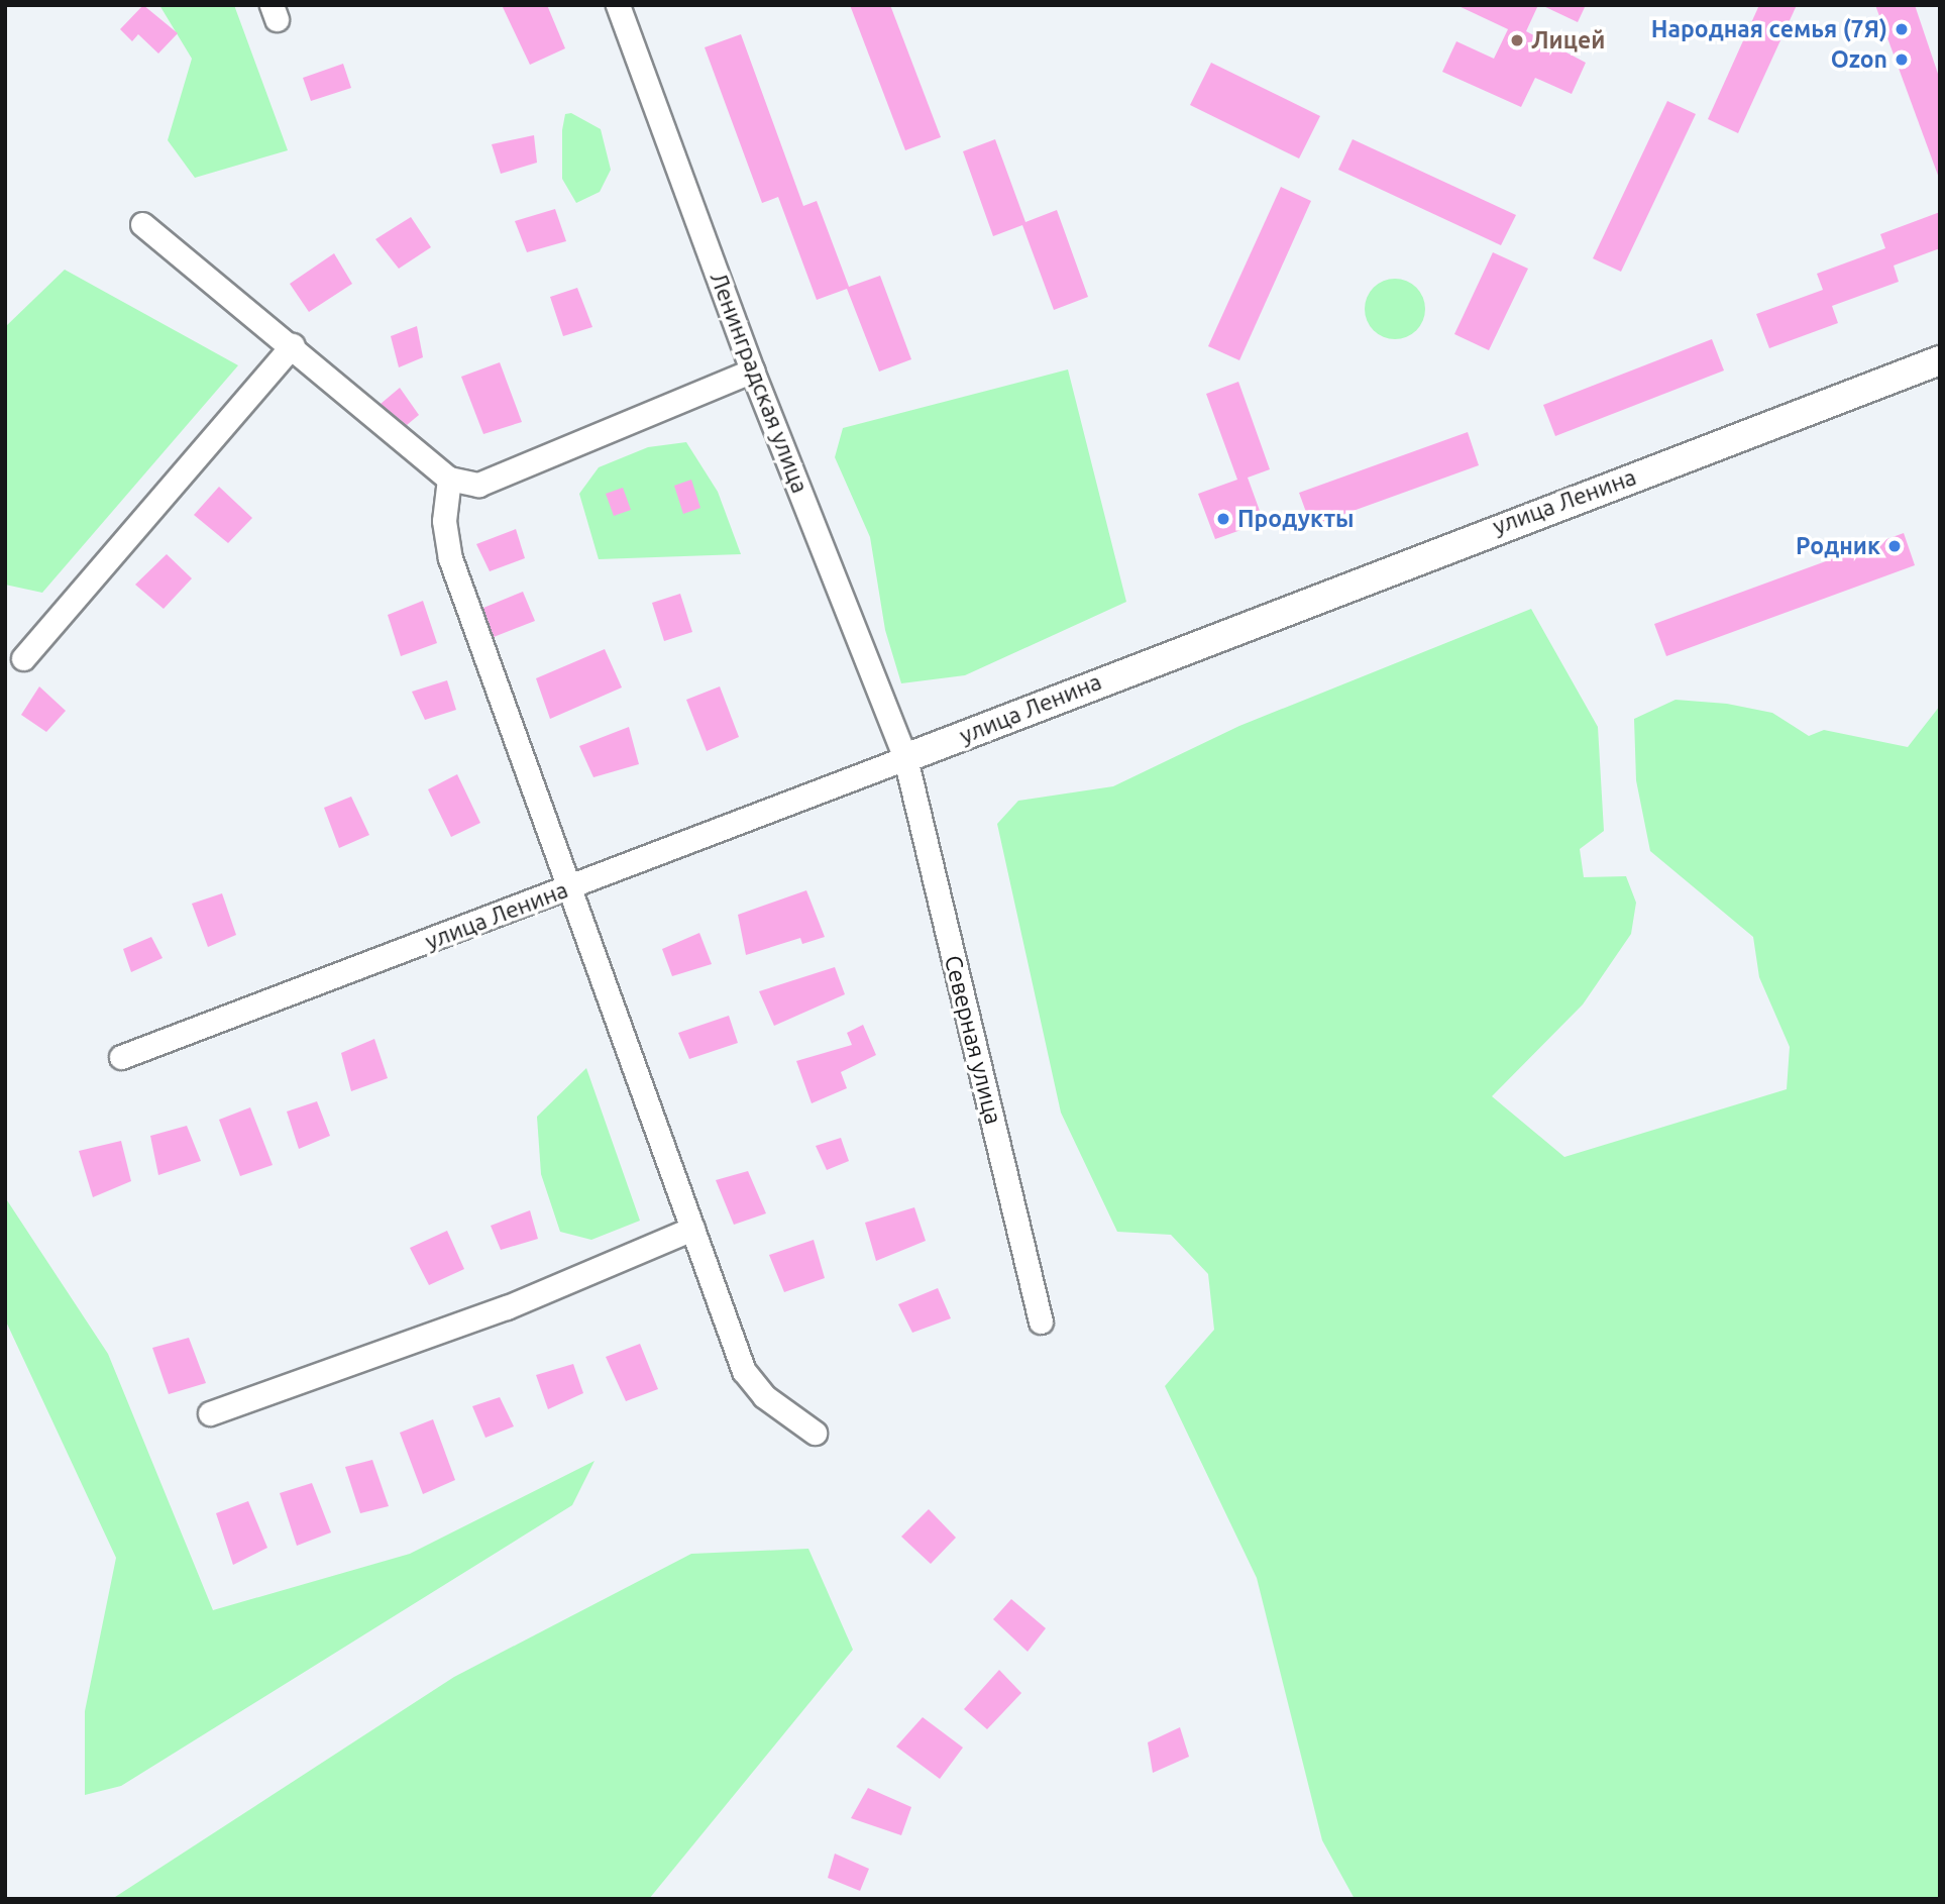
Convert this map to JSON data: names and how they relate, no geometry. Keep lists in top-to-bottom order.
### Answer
{
  "streets": {
    "street": ["Ленинградская улица", "улица Ленина", "Северная улица"]
  },
  "crossings": [
    ["Ленинградская улица", "улица Ленина"],
    ["Ленинградская улица", "Северная улица"],
    ["улица Ленина", "Северная улица"]
  ],
  "places": [
    "Народная семья (7Я)",
    "Лицей",
    "Ozon",
    "Продукты",
    "Родник"
  ]
}
